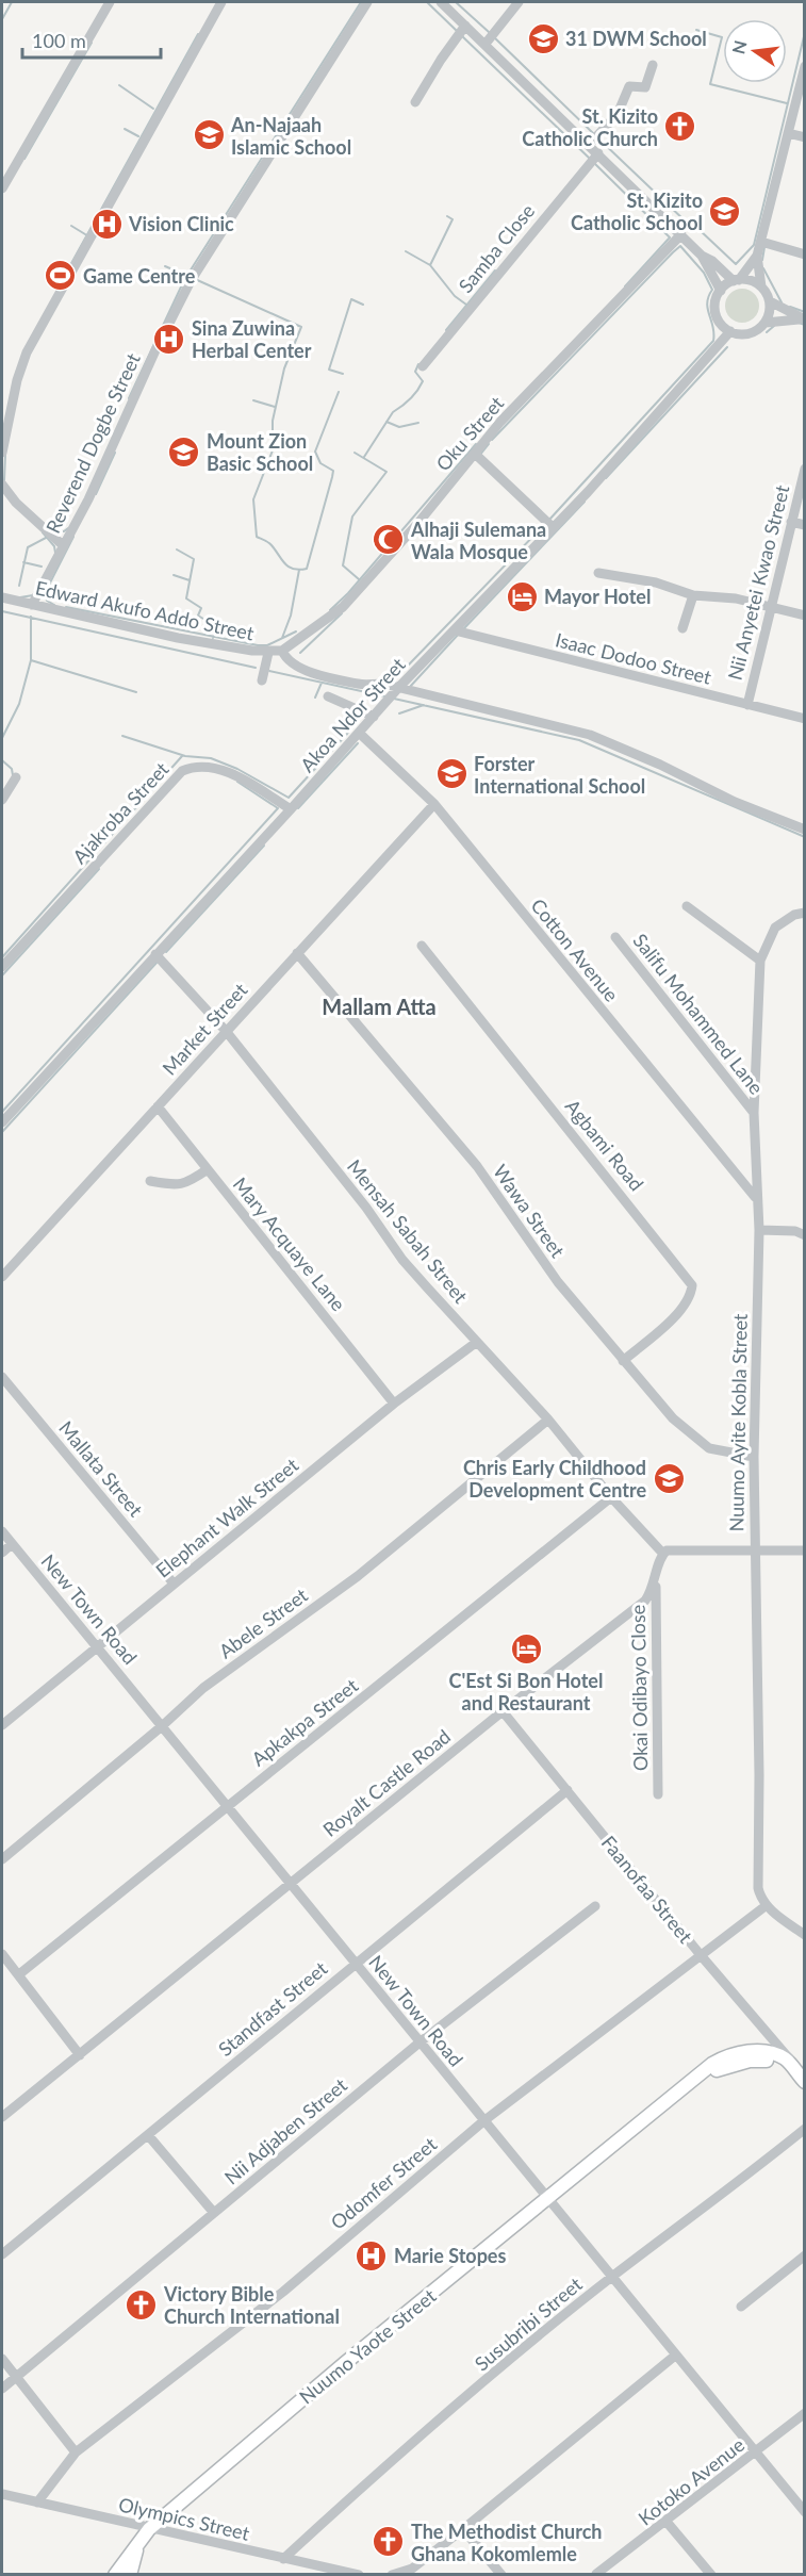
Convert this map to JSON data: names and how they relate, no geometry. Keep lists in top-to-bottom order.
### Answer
{
  "streets": {
    "main road": ["Nuumo Yaote Street"],
    "street": [
      "Samba Close",
      "Oku Street",
      "Reverend Dogbe Street",
      "Nii Anyetei Kwao Street",
      "Edward Akufo Addo Street",
      "Isaac Dodoo Street",
      "Akoa Ndor Street",
      "Ajakroba Street",
      "Cotton Avenue",
      "Salifu Mohammed Lane",
      "Market Street",
      "Agbami Road",
      "Wawa Street",
      "Mensah Sabah Street",
      "Mary Acquaye Lane",
      "Nuumo Ayite Kobla Street",
      "Mallata Street",
      "Elephant Walk Street",
      "New Town Road",
      "Abele Street",
      "Okai Odibayo Close",
      "Apkakpa Street",
      "Royalt Castle Road",
      "Faanofaa Street",
      "Standfast Street",
      "Nii Adjaben Street",
      "Odomfer Street",
      "Susubribi Street",
      "Kotoko Avenue",
      "Olympics Street"
    ]
  },
  "crossings": [
    ["Oku Street", "Edward Akufo Addo Street"],
    ["Reverend Dogbe Street", "Edward Akufo Addo Street"],
    ["Nii Anyetei Kwao Street", "Isaac Dodoo Street"],
    ["Isaac Dodoo Street", "Akoa Ndor Street"],
    ["Akoa Ndor Street", "Ajakroba Street"],
    ["Akoa Ndor Street", "Cotton Avenue"],
    ["Akoa Ndor Street", "Mensah Sabah Street"],
    ["Cotton Avenue", "Market Street"],
    ["Cotton Avenue", "Nuumo Ayite Kobla Street"],
    ["Salifu Mohammed Lane", "Nuumo Ayite Kobla Street"],
    ["Market Street", "Wawa Street"],
    ["Market Street", "Mensah Sabah Street"],
    ["Market Street", "Mary Acquaye Lane"],
    ["Agbami Road", "Wawa Street"],
    ["Wawa Street", "Nuumo Ayite Kobla Street"],
    ["Mensah Sabah Street", "Elephant Walk Street"],
    ["Mensah Sabah Street", "Abele Street"],
    ["Mensah Sabah Street", "Apkakpa Street"],
    ["Mensah Sabah Street", "Royalt Castle Road"],
    ["Mary Acquaye Lane", "Elephant Walk Street"],
    ["Nuumo Ayite Kobla Street", "Odomfer Street"],
    ["Mallata Street", "Elephant Walk Street"],
    ["Elephant Walk Street", "New Town Road"],
    ["New Town Road", "Abele Street"],
    ["New Town Road", "Apkakpa Street"],
    ["New Town Road", "Royalt Castle Road"],
    ["New Town Road", "Standfast Street"],
    ["New Town Road", "Nii Adjaben Street"],
    ["New Town Road", "Odomfer Street"],
    ["New Town Road", "Susubribi Street"],
    ["New Town Road", "Nuumo Yaote Street"],
    ["New Town Road", "Kotoko Avenue"],
    ["Okai Odibayo Close", "Royalt Castle Road"],
    ["Royalt Castle Road", "Faanofaa Street"],
    ["Faanofaa Street", "Standfast Street"],
    ["Faanofaa Street", "Odomfer Street"],
    ["Faanofaa Street", "Nuumo Yaote Street"],
    ["Odomfer Street", "Olympics Street"],
    ["Susubribi Street", "Olympics Street"],
    ["Nuumo Yaote Street", "Olympics Street"]
  ],
  "districts": ["Mallam Atta"],
  "places": {
    "school or university": [
      "31 DWM School",
      "An-Najaah Islamic School",
      "St. Kizito Catholic School",
      "Mount Zion Basic School",
      "Forster International School",
      "Chris Early Childhood Development Centre"
    ],
    "church": ["St. Kizito Catholic Church", "Victory Bible Church International", "The Methodist Church Ghana Kokomlemle"],
    "hospital": ["Vision Clinic", "Sina Zuwina Herbal Center", "Marie Stopes"],
    "sports": ["Game Centre"],
    "mosque": ["Alhaji Sulemana Wala Mosque"],
    "hotel": ["Mayor Hotel", "C'Est Si Bon Hotel and Restaurant"]
  },
  "scale_bar": "100 m",
  "north": "left"
}
